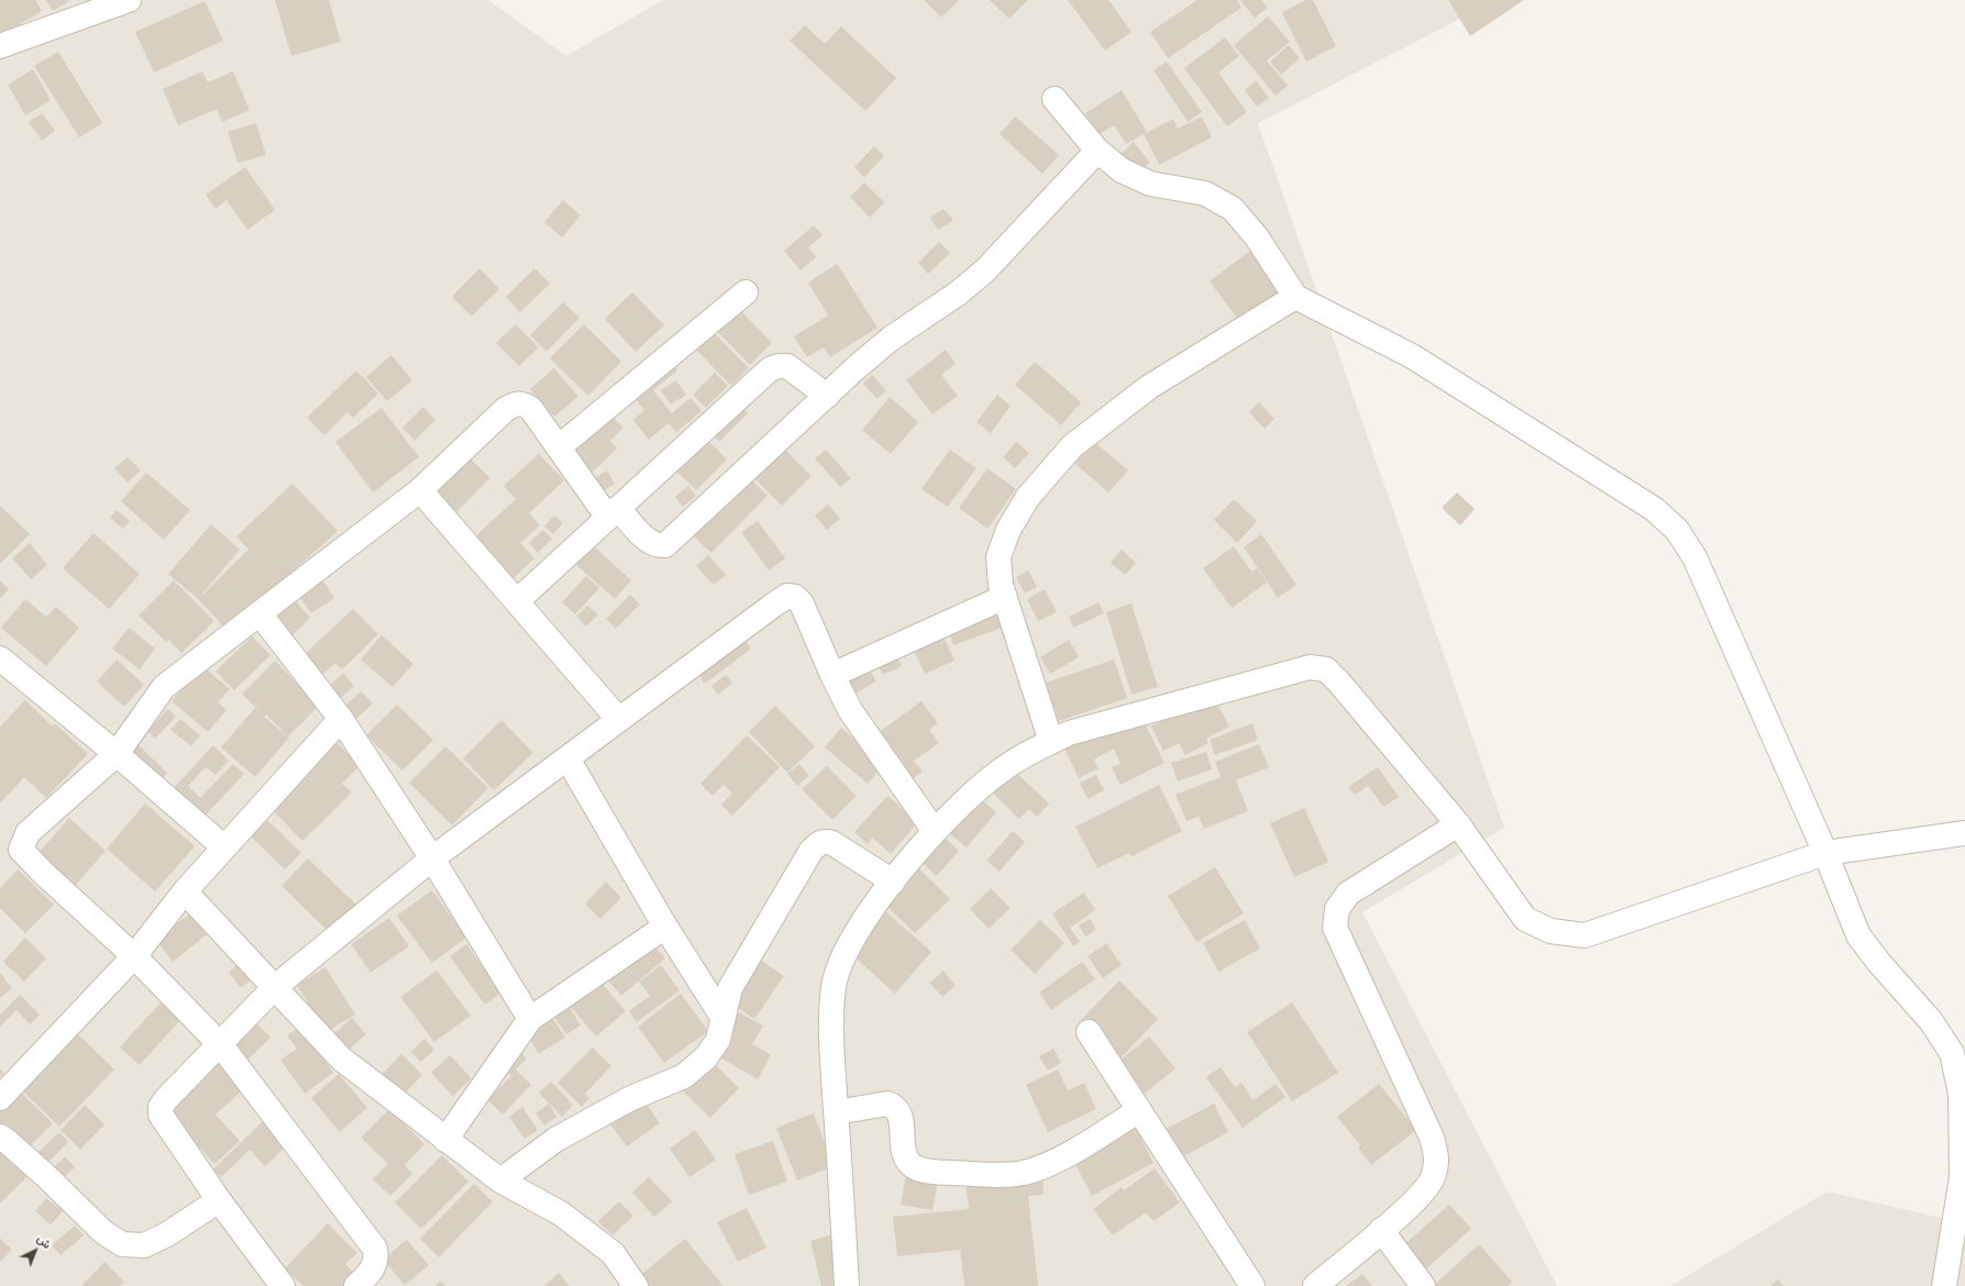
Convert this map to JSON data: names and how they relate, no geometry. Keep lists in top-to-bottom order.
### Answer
{
  "north": "top right"
}
